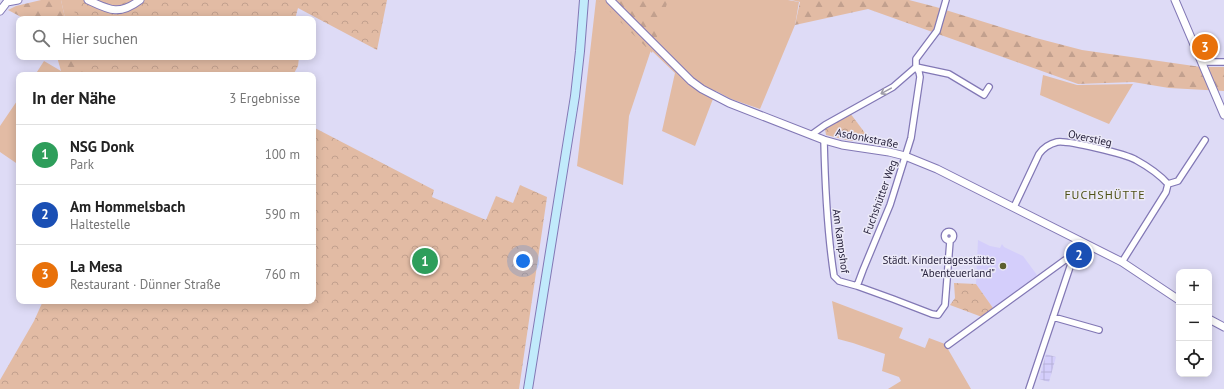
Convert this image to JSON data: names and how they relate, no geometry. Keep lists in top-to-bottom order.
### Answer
{
  "streets": {
    "street": [
      "Asdonkstraße",
      "Overstieg",
      "Fuchshütter Weg",
      "Am Kampshof"
    ]
  },
  "crossings": [
    ["Asdonkstraße", "Overstieg"],
    ["Asdonkstraße", "Fuchshütter Weg"],
    ["Asdonkstraße", "Am Kampshof"],
    ["Fuchshütter Weg", "Am Kampshof"]
  ],
  "districts": ["FUCHSHÜTTE"],
  "places": ["Städt. Kindertagesstätte \"Abenteuerland\""],
  "page": {
    "search": "Hier suchen",
    "pins": ["3", "2", "1"],
    "heading": ["In der Nähe", "3 Ergebnisse"],
    "list": [
      {
        "mark": "1",
        "name": "NSG Donk",
        "note": "Park",
        "value": "100 m"
      },
      {
        "mark": "2",
        "name": "Am Hommelsbach",
        "note": "Haltestelle",
        "value": "590 m"
      },
      {
        "mark": "3",
        "name": "La Mesa",
        "note": "Restaurant · Dünner Straße",
        "value": "760 m"
      }
    ],
    "map_buttons": ["+", "−"]
  }
}
